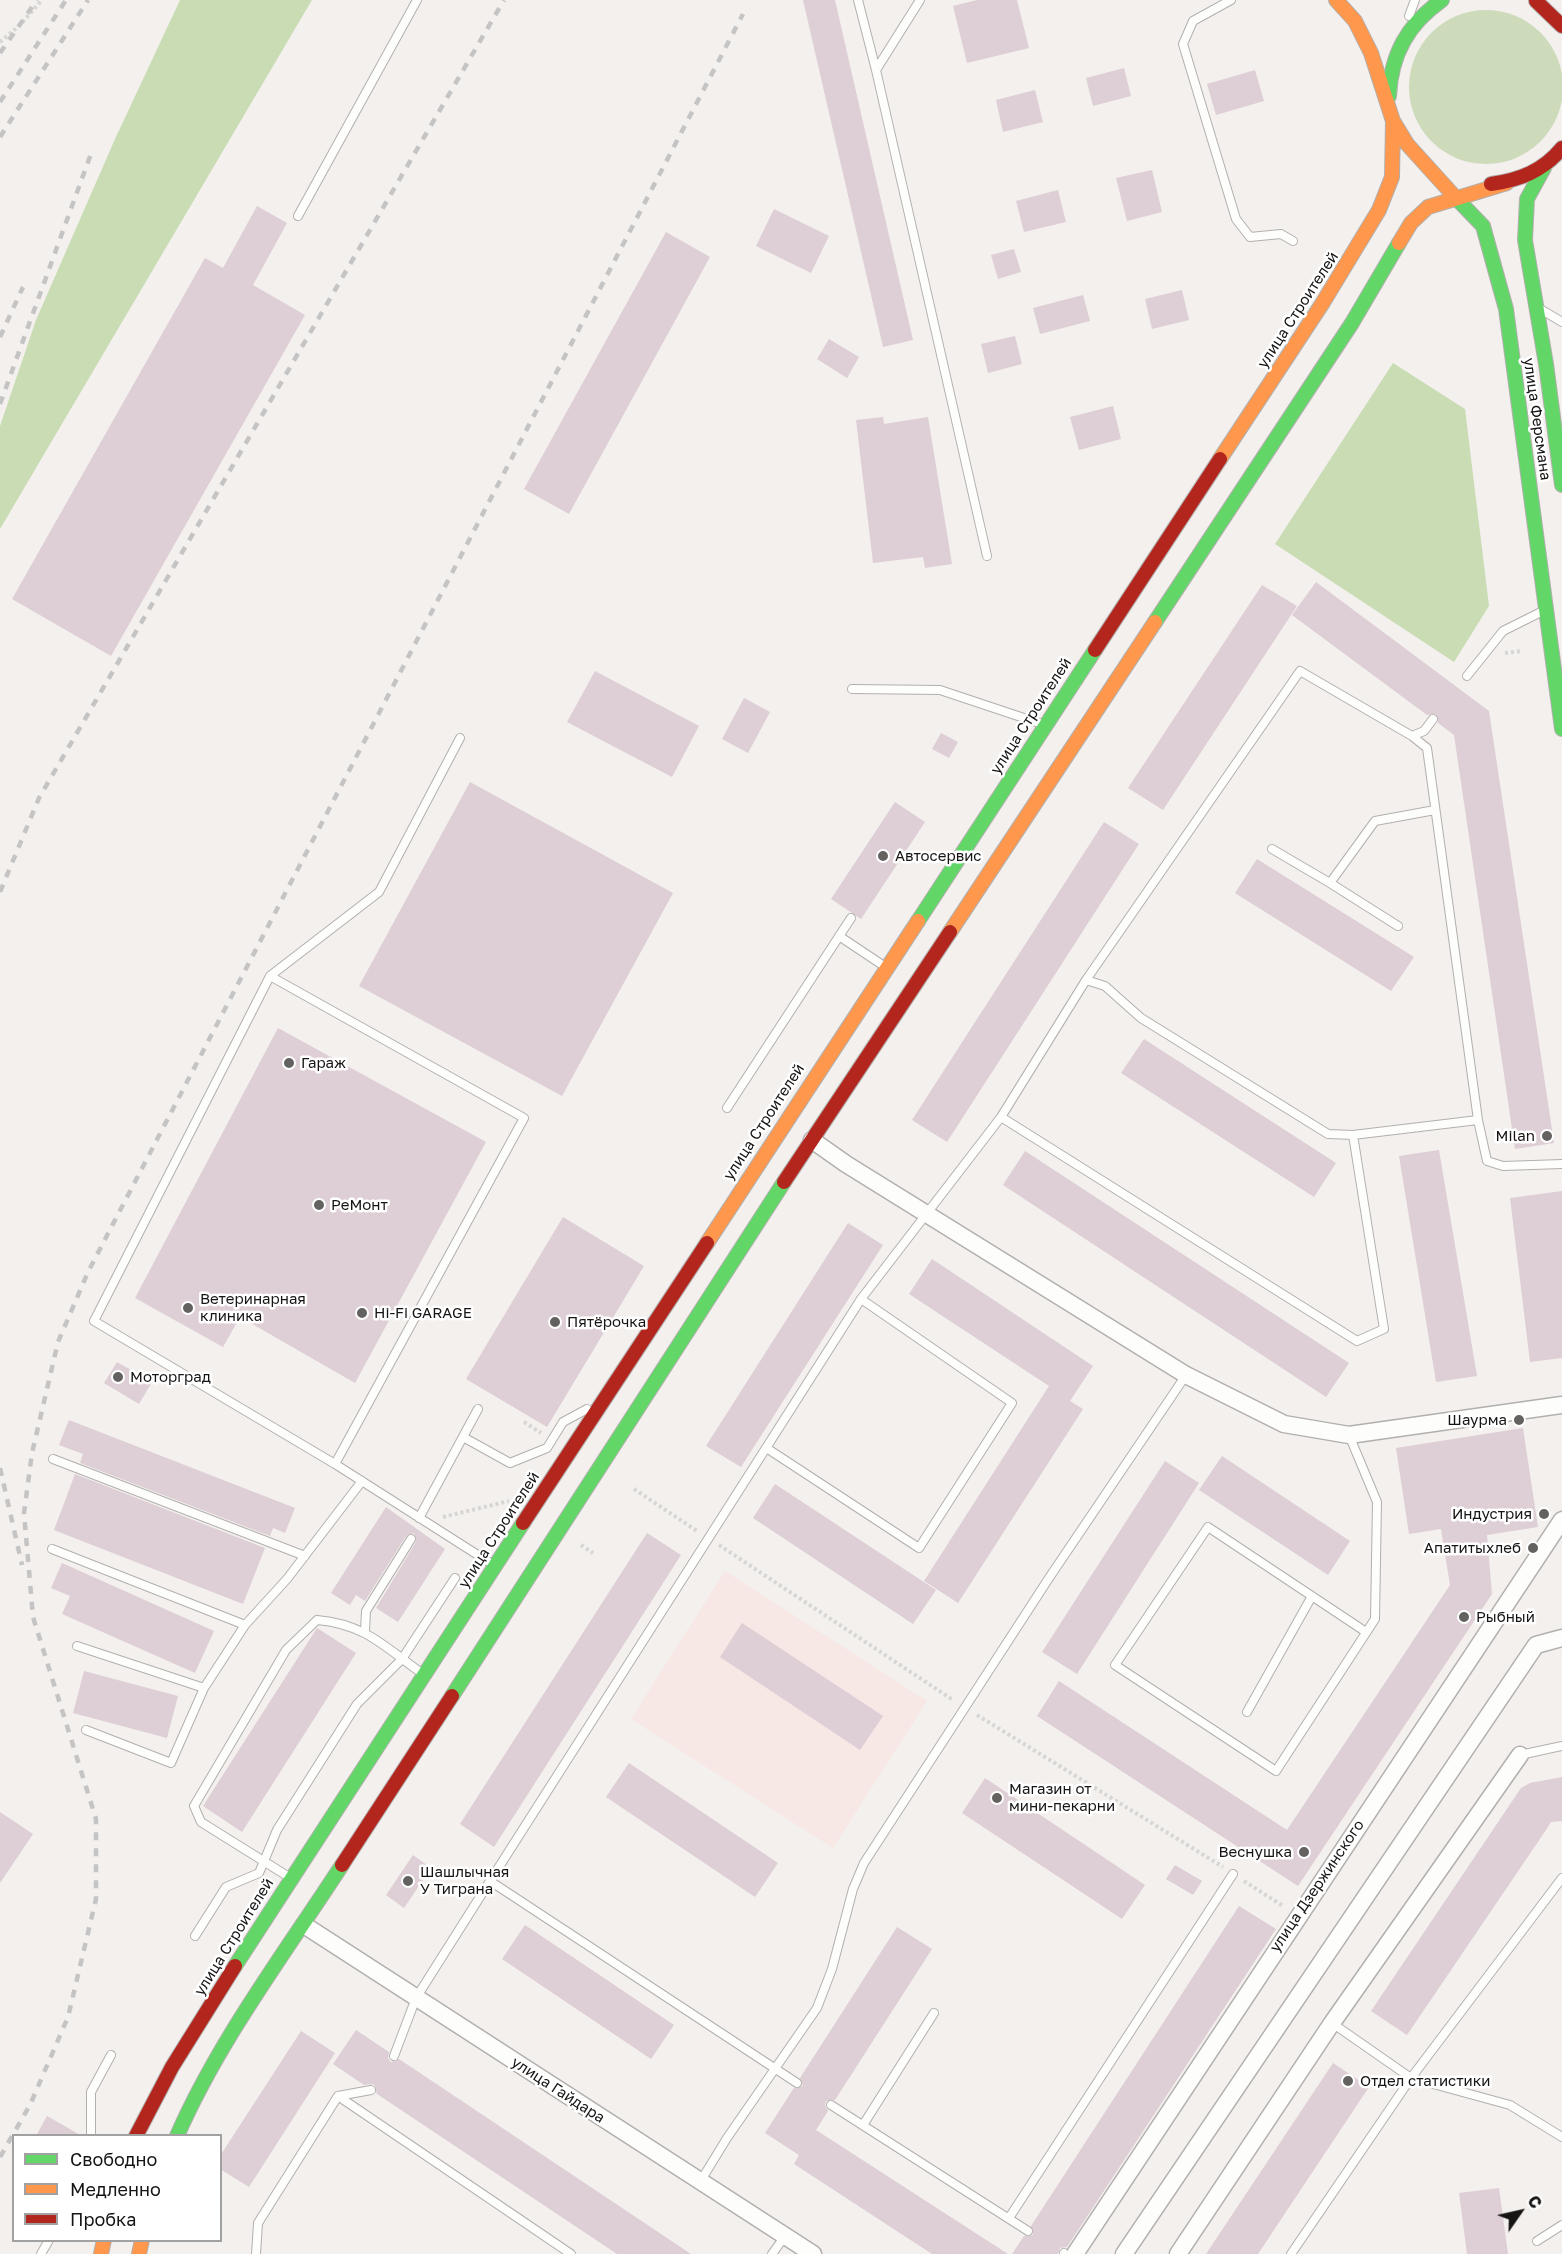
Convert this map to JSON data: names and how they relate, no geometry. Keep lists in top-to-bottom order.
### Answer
{
  "streets": {
    "main road": ["улица Строителей", "улица Ферсмана"],
    "street": ["улица Дзержинского", "улица Гайдара"]
  },
  "crossings": [
    ["улица Строителей", "улица Ферсмана"],
    ["улица Строителей", "улица Гайдара"]
  ],
  "places": [
    "Автосервис",
    "Гараж",
    "Milan",
    "РеМонт",
    "Ветеринарная клиника",
    "Hi-Fi GARAGE",
    "Пятёрочка",
    "Моторград",
    "Шаурма",
    "Индустрия",
    "Апатитыхлеб",
    "Рыбный",
    "Магазин от мини-пекарни",
    "Веснушка",
    "Шашлычная У Тиграна",
    "Отдел статистики"
  ],
  "legend": ["Свободно", "Медленно", "Пробка"],
  "north": "top right"
}
